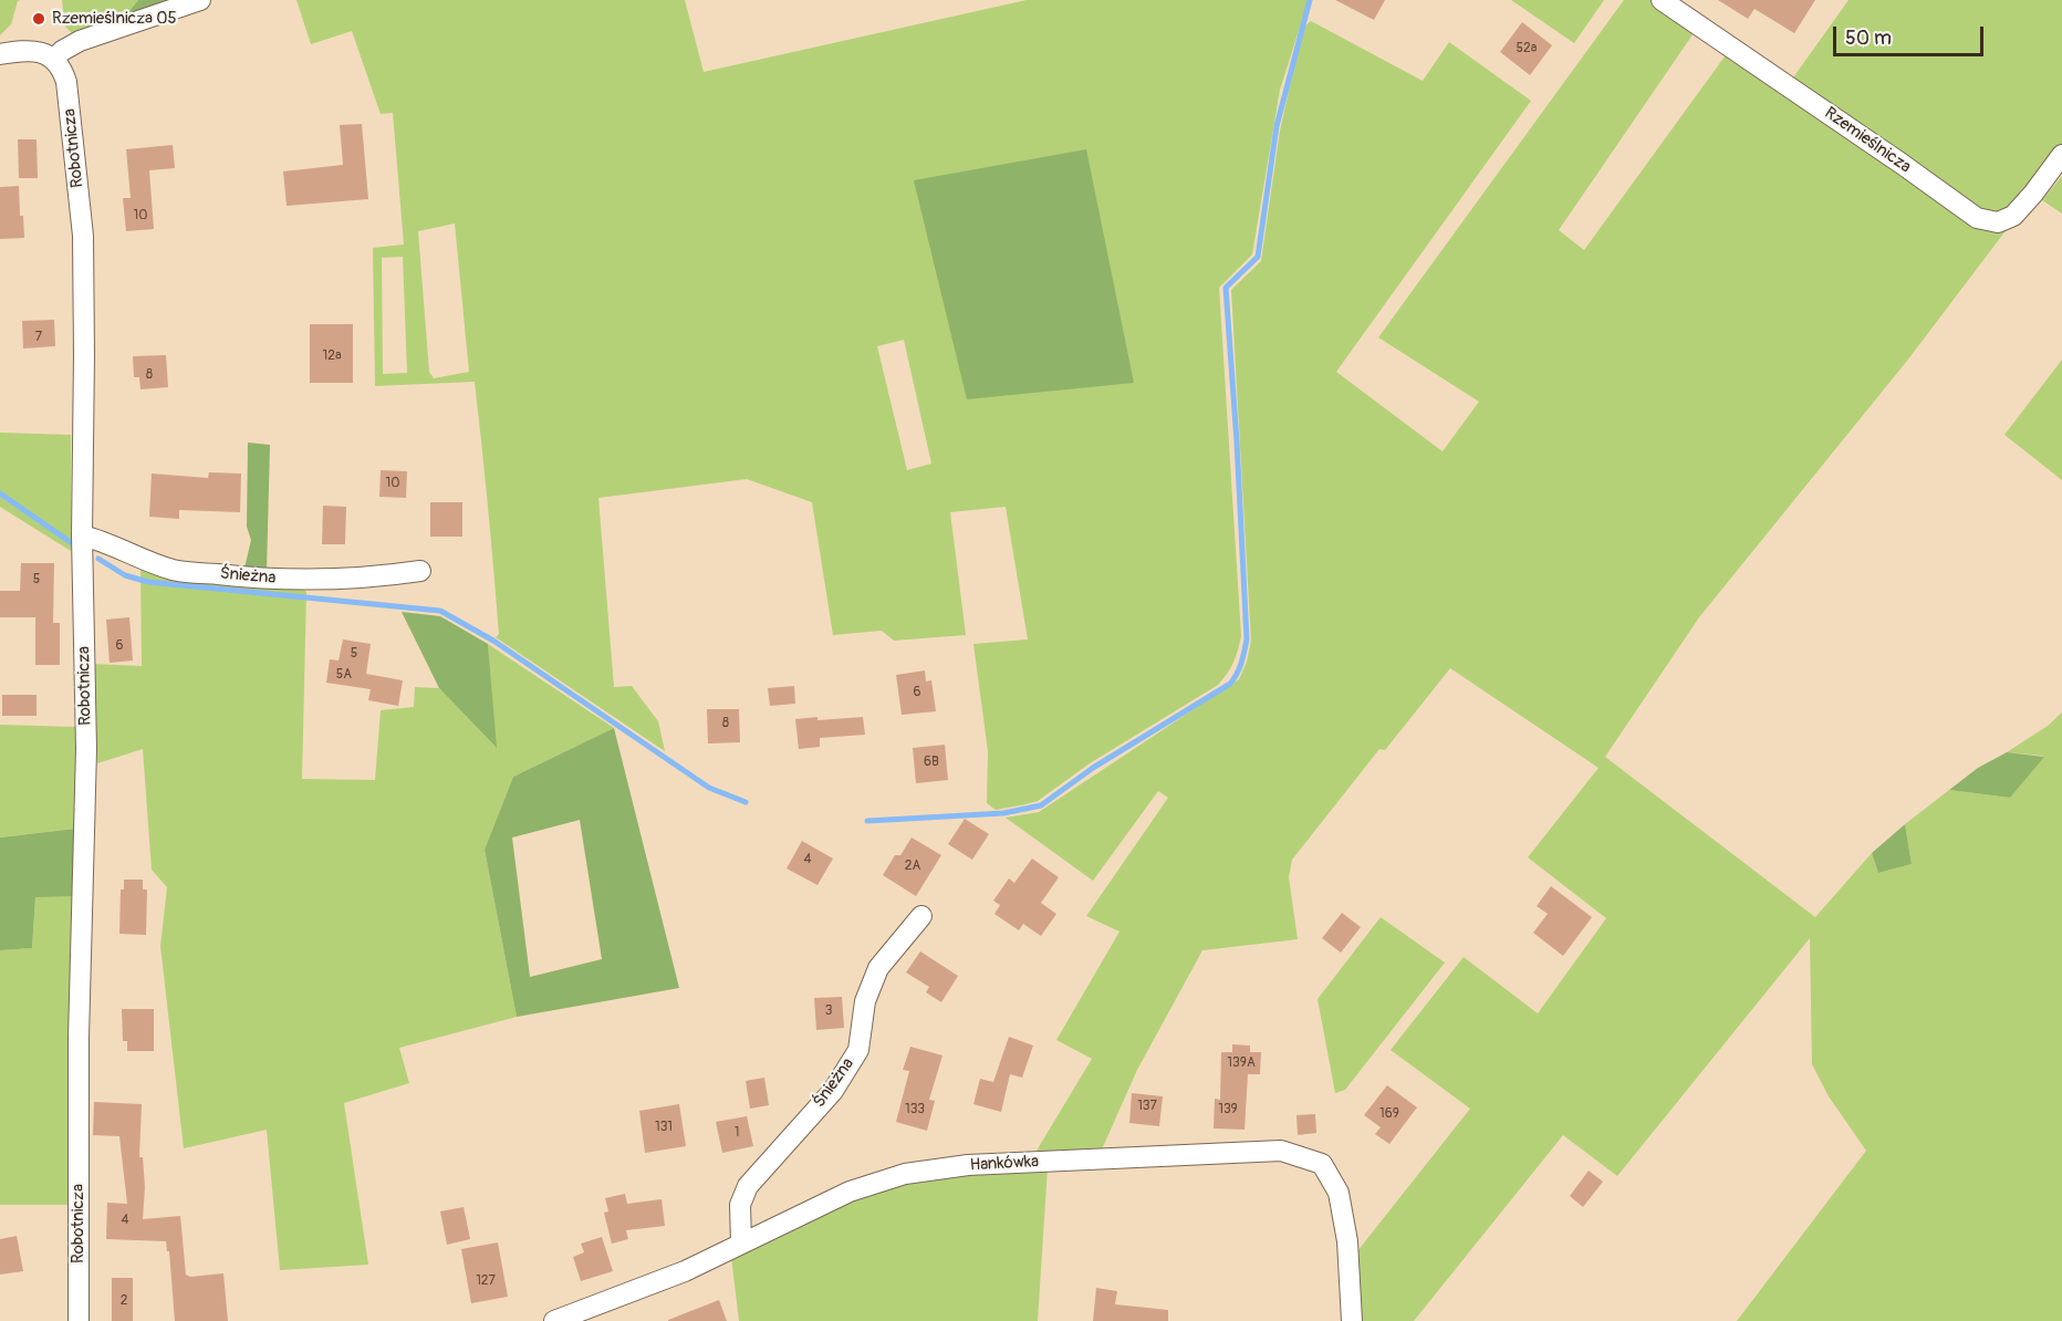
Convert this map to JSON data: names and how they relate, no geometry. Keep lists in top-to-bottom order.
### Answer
{
  "streets": {
    "street": [
      "Rzemieślnicza",
      "Robotnicza",
      "Śnieżna",
      "Hankówka"
    ]
  },
  "crossings": [
    ["Robotnicza", "Śnieżna"],
    ["Śnieżna", "Hankówka"]
  ],
  "places": ["Rzemieślnicza 05"],
  "house_numbers": [
    "52a",
    "10",
    "7",
    "12a",
    "8",
    "10",
    "5",
    "6",
    "5",
    "5A",
    "6",
    "8",
    "6B",
    "4",
    "2A",
    "3",
    "139A",
    "137",
    "133",
    "139",
    "169",
    "131",
    "1",
    "4",
    "127",
    "2"
  ],
  "scale_bar": "50 m"
}
